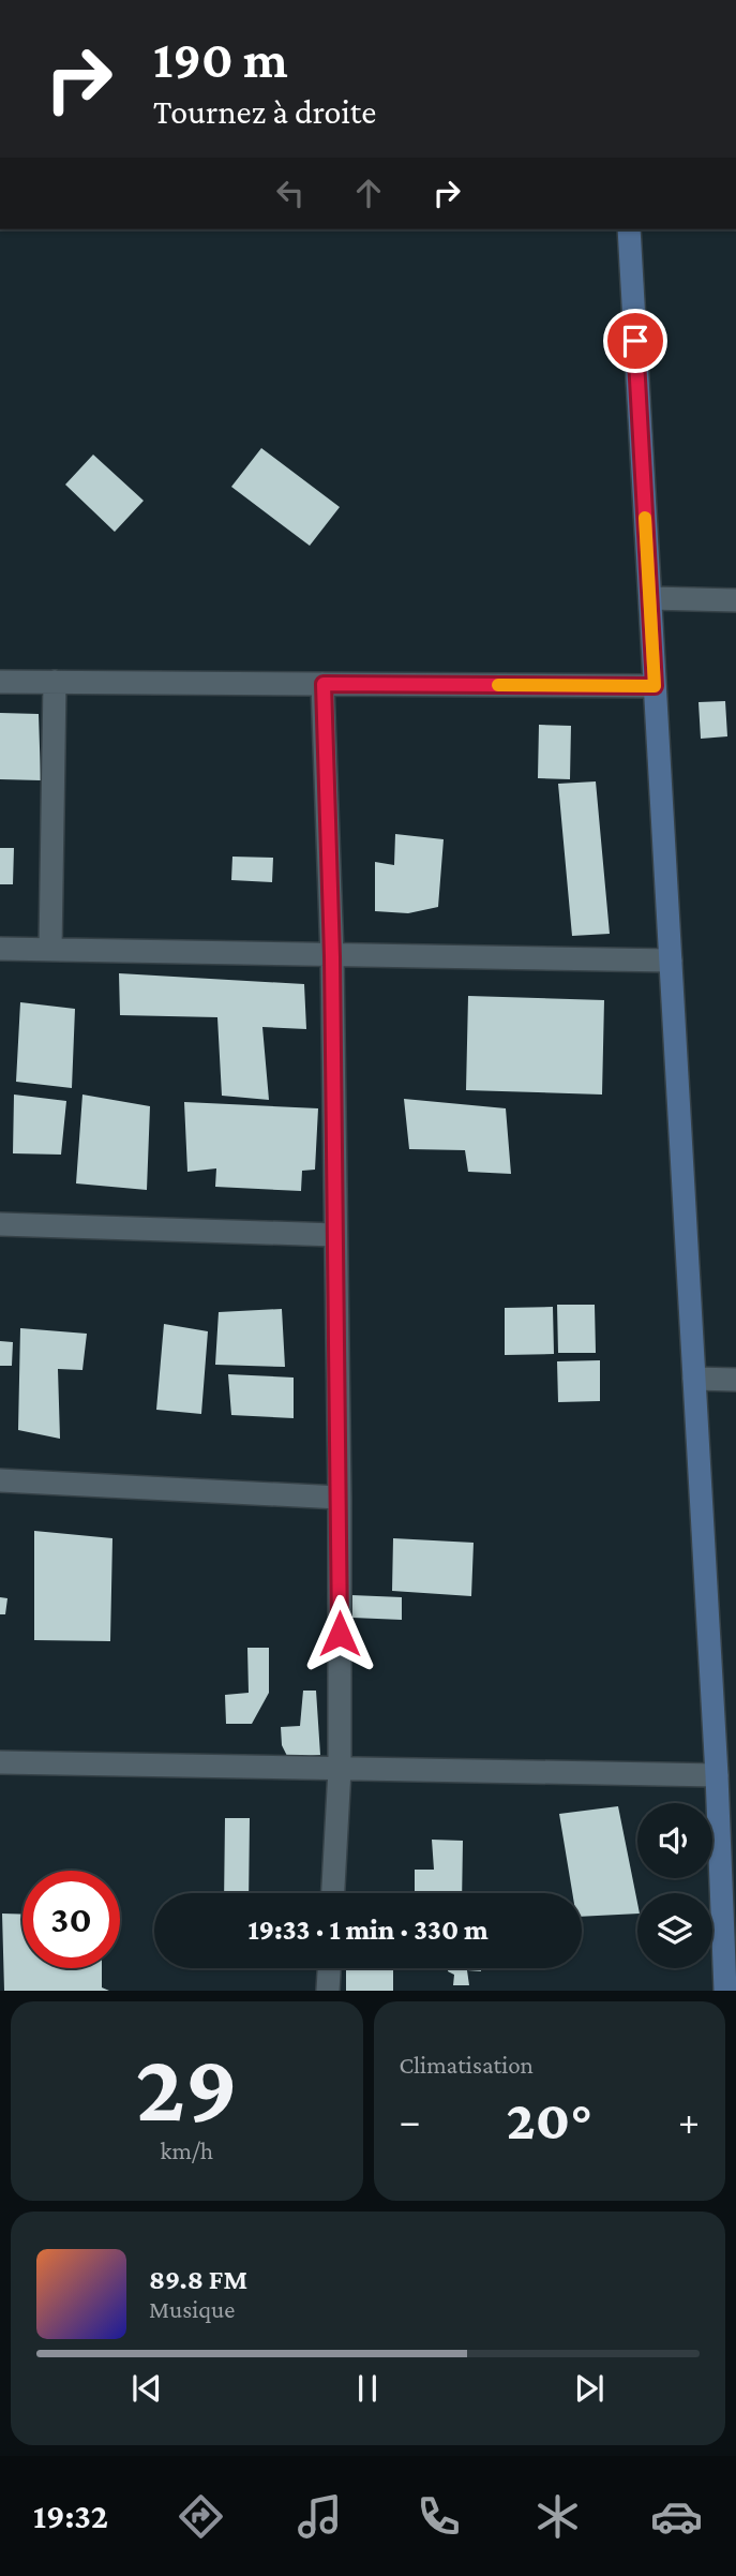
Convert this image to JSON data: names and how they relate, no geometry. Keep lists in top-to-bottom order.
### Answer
{
  "page": {
    "turn": ["190 m", "Tournez à droite"],
    "limit": "30",
    "trip": "19:33 · 1 min · 330 m",
    "tile": [
      ["29", "km/h"],
      "Climatisation"
    ],
    "heat": ["−", "20°", "+"],
    "song": ["89.8 FM", "Musique"],
    "tabs": "19:32"
  }
}
